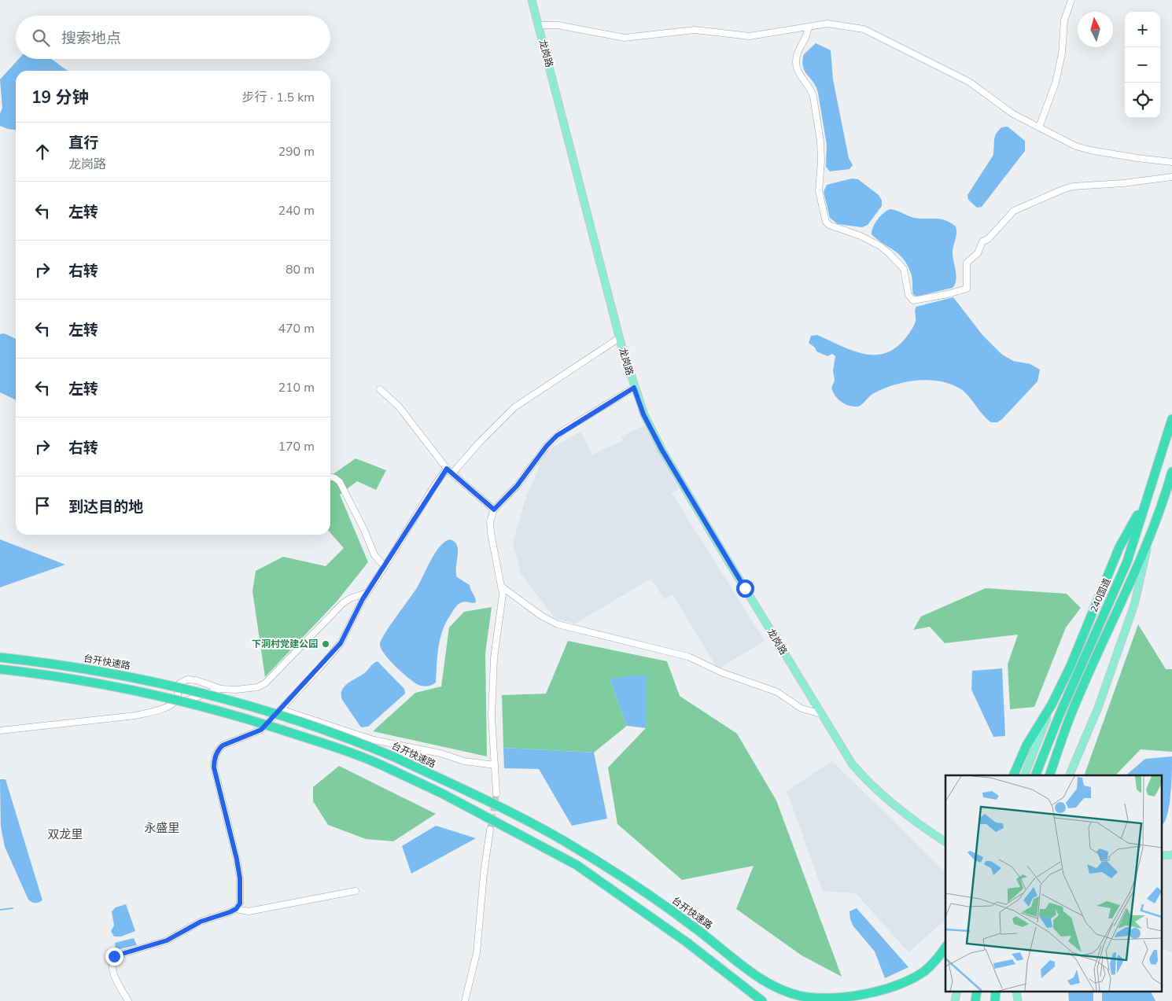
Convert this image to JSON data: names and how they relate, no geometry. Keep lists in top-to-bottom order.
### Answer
{
  "streets": {
    "highway": ["240国道", "台开快速路"],
    "main road": ["龙岗路"]
  },
  "districts": ["永盛里", "双龙里"],
  "places": ["下洞村党建公园"],
  "north": "top",
  "page": {
    "map_buttons": ["+", "−"],
    "search": "搜索地点",
    "heading": ["19 分钟", "步行 · 1.5 km"],
    "list": [
      ["直行", "龙岗路", "290 m"],
      ["左转", "240 m"],
      ["右转", "80 m"],
      ["左转", "470 m"],
      ["左转", "210 m"],
      ["右转", "170 m"],
      "到达目的地"
    ]
  }
}
